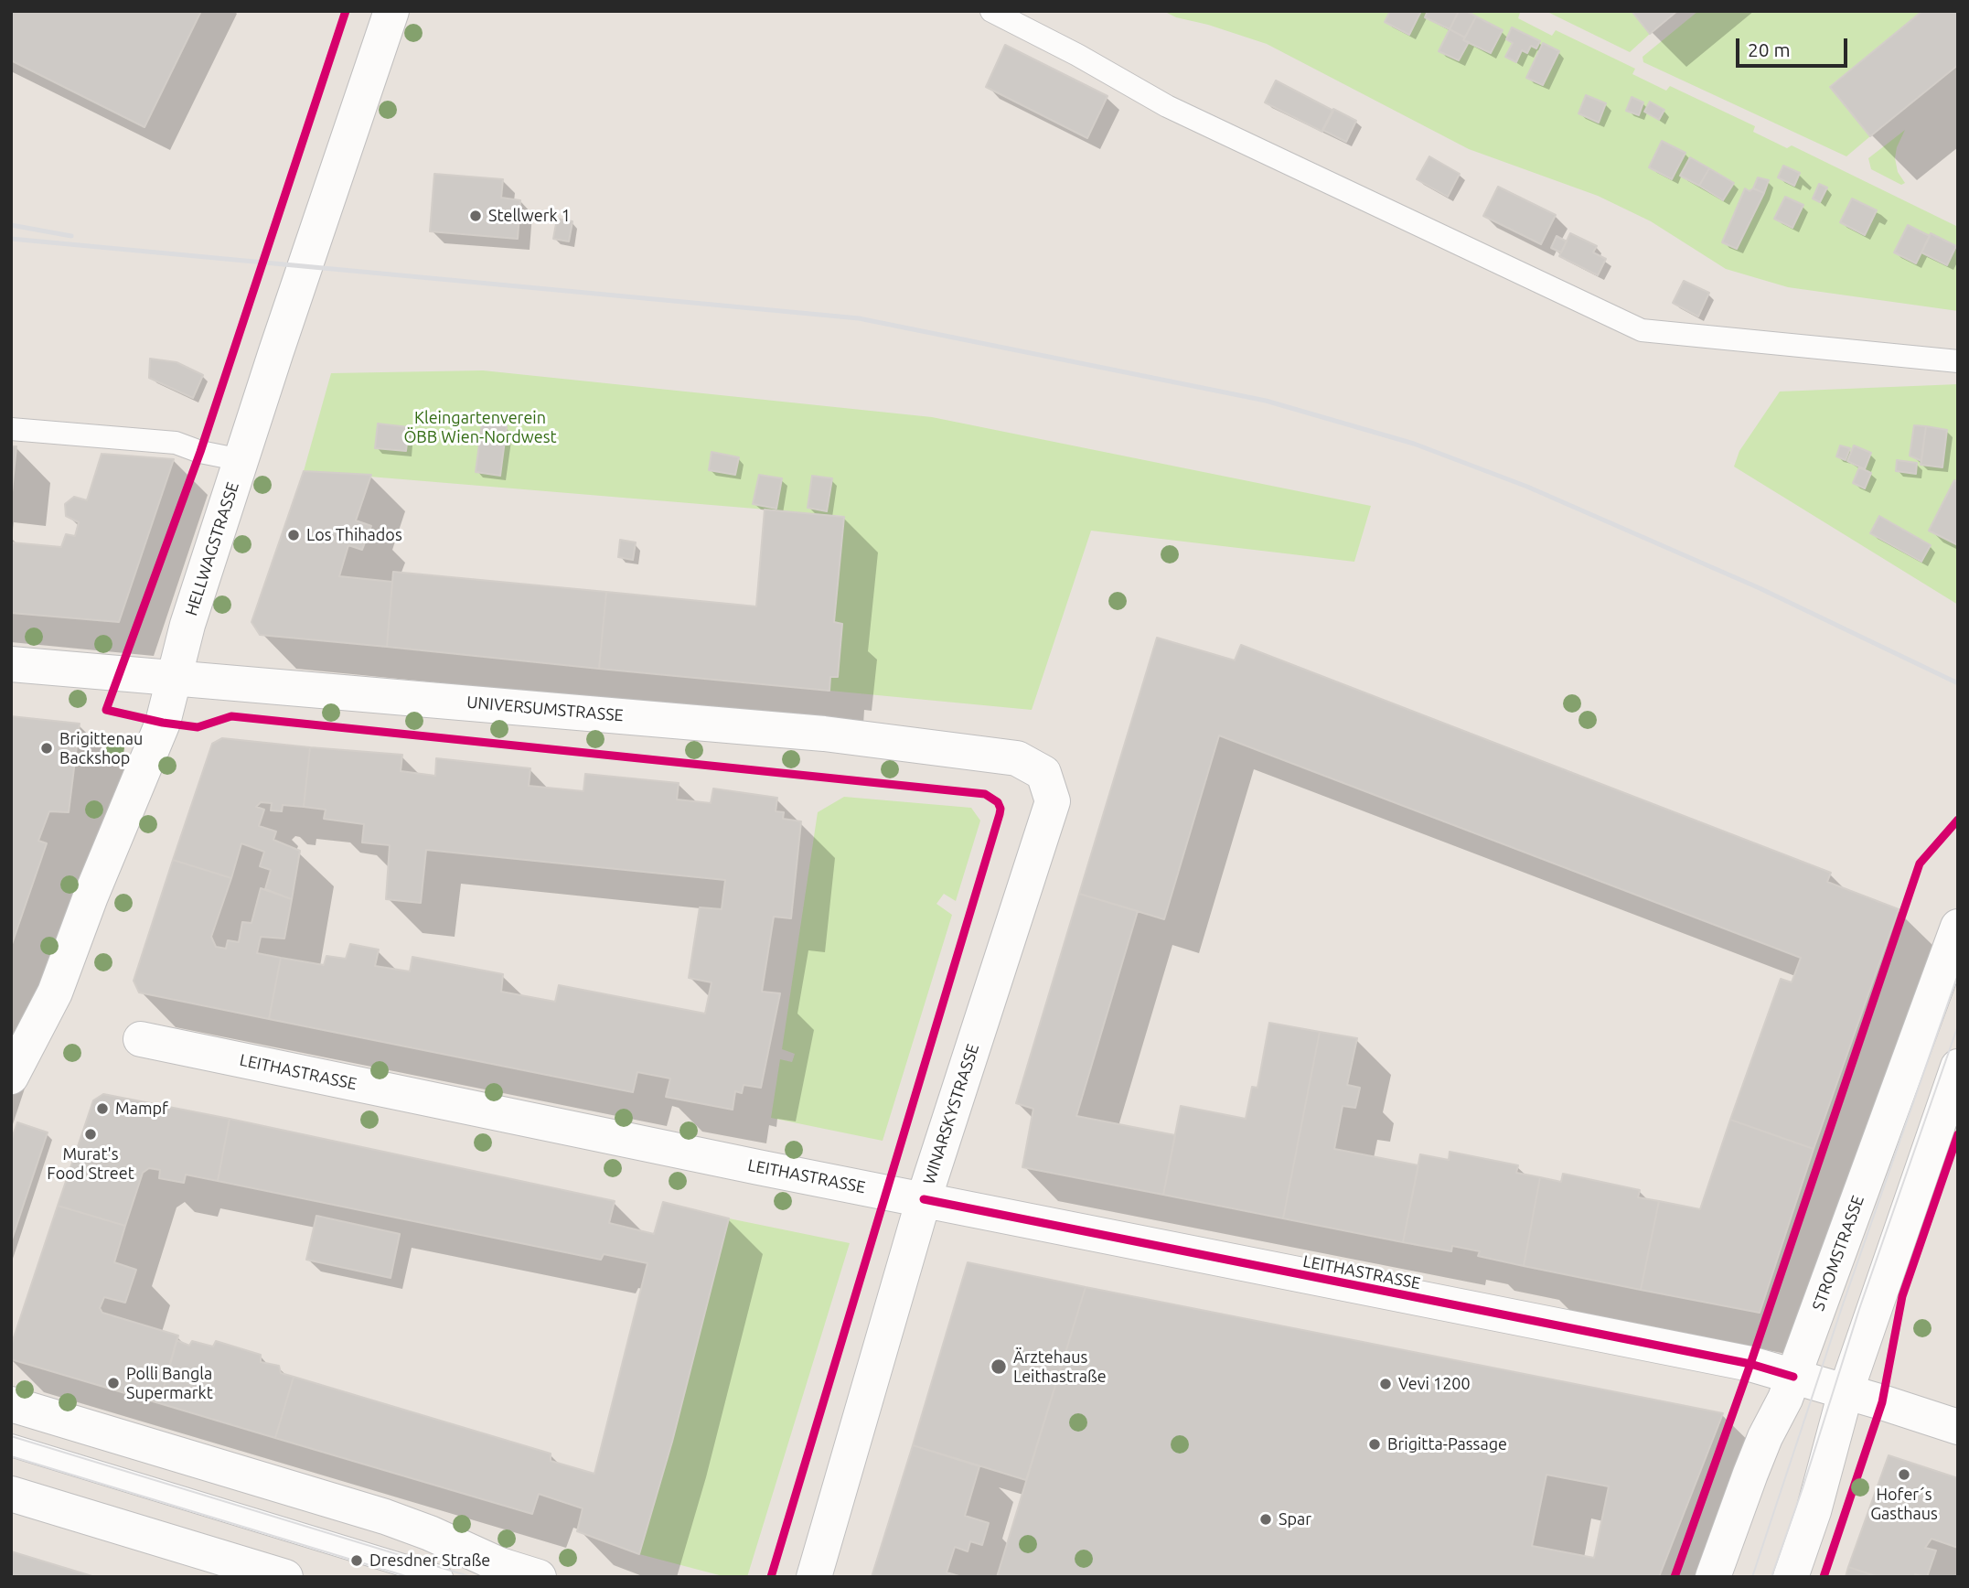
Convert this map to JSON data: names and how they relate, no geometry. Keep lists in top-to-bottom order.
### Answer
{
  "streets": {
    "street": [
      "HELLWAGSTRASSE",
      "UNIVERSUMSTRASSE",
      "LEITHASTRASSE",
      "WINARSKYSTRASSE",
      "STROMSTRASSE"
    ]
  },
  "crossings": [
    ["HELLWAGSTRASSE", "UNIVERSUMSTRASSE"],
    ["UNIVERSUMSTRASSE", "WINARSKYSTRASSE"],
    ["LEITHASTRASSE", "WINARSKYSTRASSE"],
    ["LEITHASTRASSE", "STROMSTRASSE"]
  ],
  "parks": ["Kleingartenverein ÖBB Wien-Nordwest"],
  "places": [
    "Stellwerk 1",
    "Los Thihados",
    "Brigittenau Backshop",
    "Mampf",
    "Murat's Food Street",
    "Ärztehaus Leithastraße",
    "Polli Bangla Supermarkt",
    "Vevi 1200",
    "Brigitta-Passage",
    "Hofer´s Gasthaus",
    "Spar",
    "Dresdner Straße"
  ],
  "scale_bar": "20 m"
}
